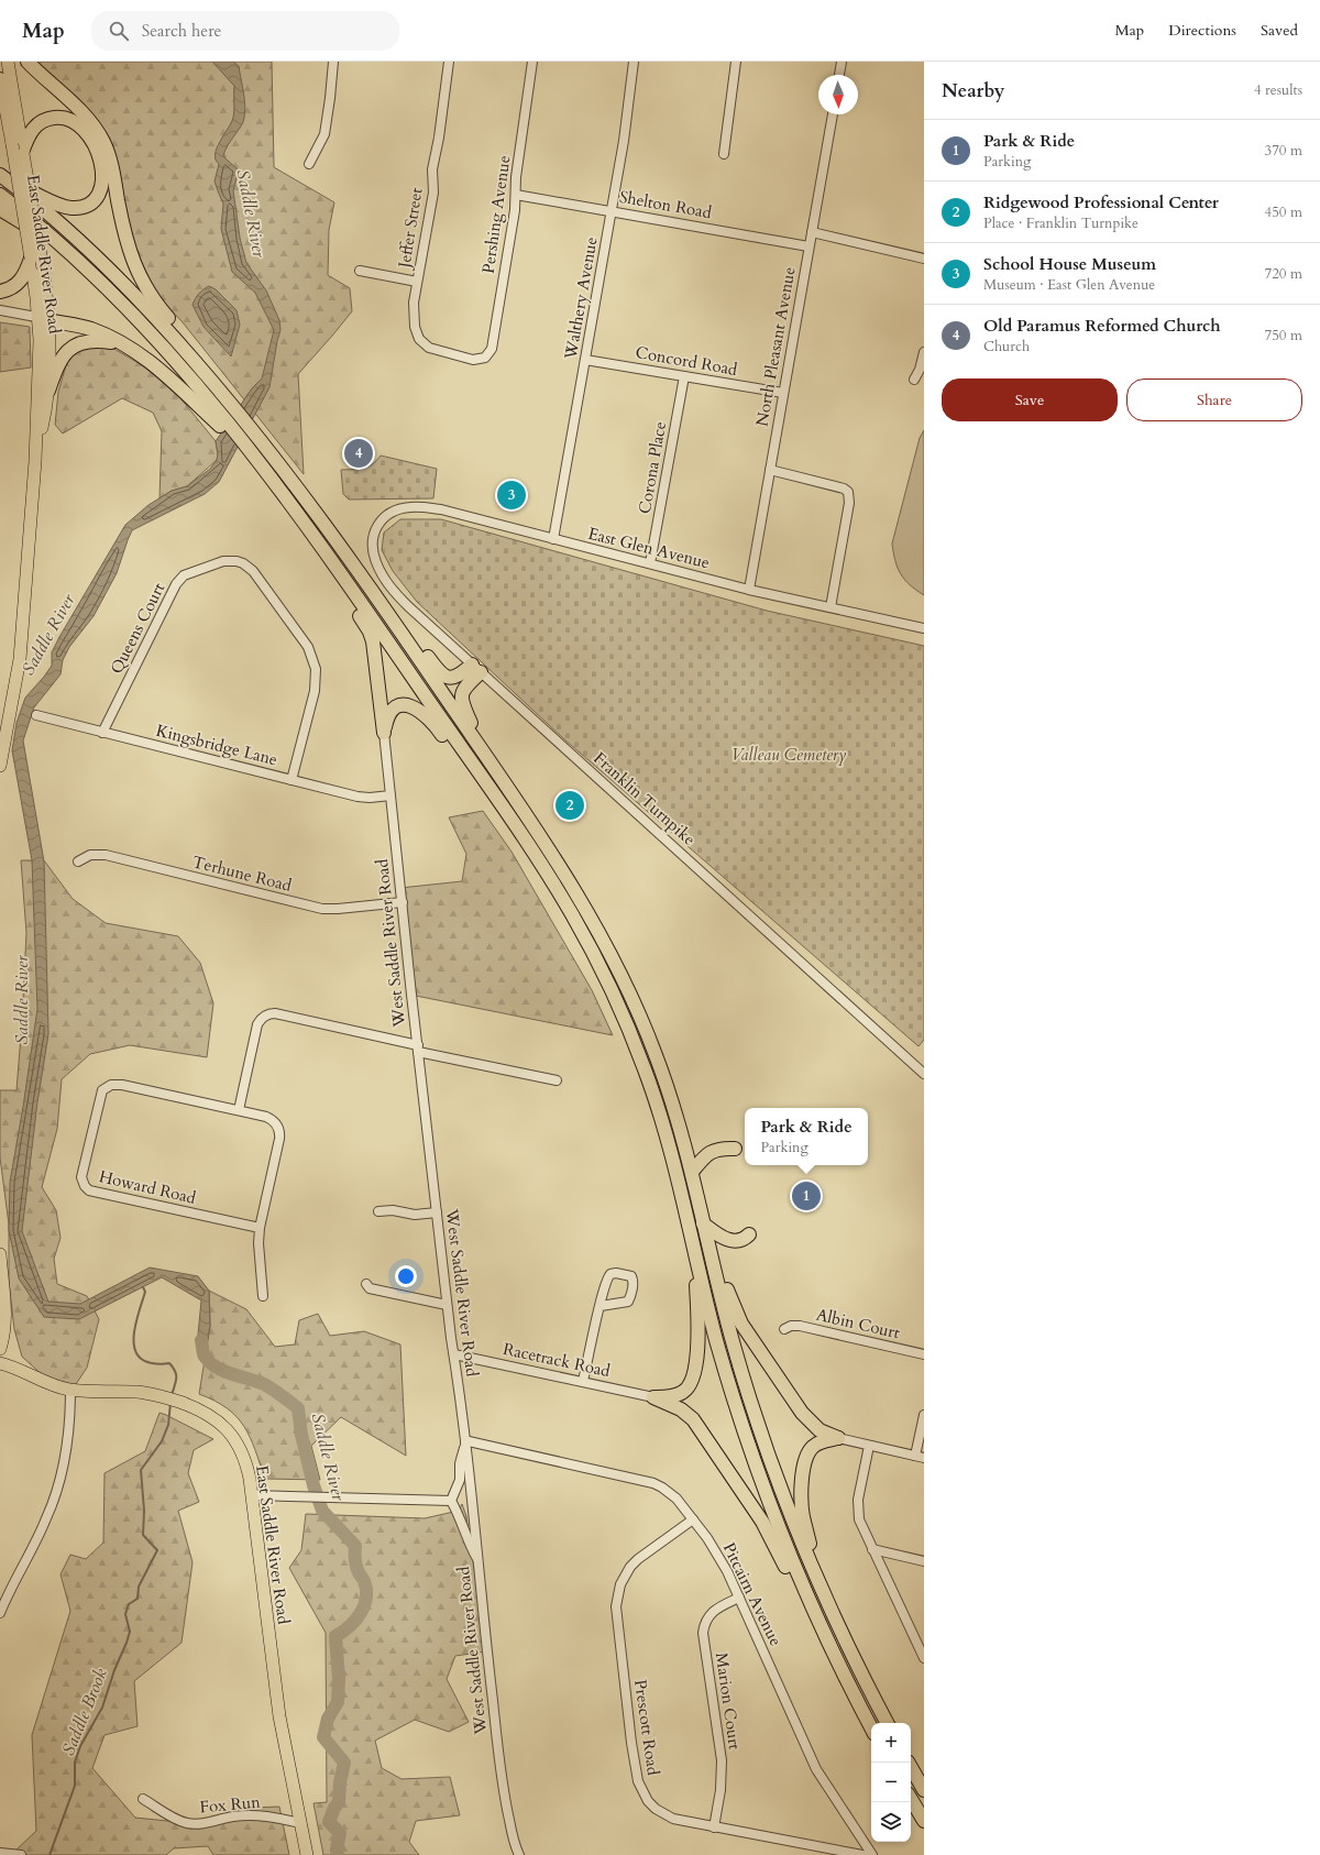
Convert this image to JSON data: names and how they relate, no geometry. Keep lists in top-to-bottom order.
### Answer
{
  "streets": {
    "main road": ["East Saddle River Road"],
    "street": [
      "Shelton Road",
      "Pershing Avenue",
      "Jeffer Street",
      "Walthery Avenue",
      "North Pleasant Avenue",
      "Concord Road",
      "Corona Place",
      "East Glen Avenue",
      "Queens Court",
      "Kingsbridge Lane",
      "Franklin Turnpike",
      "Terhune Road",
      "West Saddle River Road",
      "Howard Road",
      "Albin Court",
      "Racetrack Road",
      "Pitcairn Avenue",
      "Marion Court",
      "Prescott Road",
      "Fox Run"
    ]
  },
  "crossings": [
    ["Shelton Road", "Pershing Avenue"],
    ["Shelton Road", "Walthery Avenue"],
    ["Shelton Road", "North Pleasant Avenue"],
    ["Pershing Avenue", "Jeffer Street"],
    ["East Saddle River Road", "Fox Run"],
    ["Walthery Avenue", "Concord Road"],
    ["Walthery Avenue", "East Glen Avenue"],
    ["North Pleasant Avenue", "Concord Road"],
    ["North Pleasant Avenue", "East Glen Avenue"],
    ["Concord Road", "Corona Place"],
    ["Corona Place", "East Glen Avenue"],
    ["East Glen Avenue", "Franklin Turnpike"],
    ["Queens Court", "Kingsbridge Lane"],
    ["Kingsbridge Lane", "West Saddle River Road"],
    ["Terhune Road", "West Saddle River Road"],
    ["West Saddle River Road", "Racetrack Road"],
    ["West Saddle River Road", "Pitcairn Avenue"],
    ["Pitcairn Avenue", "Marion Court"],
    ["Pitcairn Avenue", "Prescott Road"],
    ["Marion Court", "Prescott Road"]
  ],
  "water": ["Saddle River", "Saddle Brook"],
  "parks": ["Valleau Cemetery"],
  "north": "bottom",
  "page": {
    "header": "Map",
    "search": "Search here",
    "nav": ["Map", "Directions", "Saved"],
    "heading": ["Nearby", "4 results"],
    "list": [
      {
        "mark": "1",
        "name": "Park & Ride",
        "note": "Parking",
        "value": "370 m"
      },
      {
        "mark": "2",
        "name": "Ridgewood Professional Center",
        "note": "Place · Franklin Turnpike",
        "value": "450 m"
      },
      {
        "mark": "3",
        "name": "School House Museum",
        "note": "Museum · East Glen Avenue",
        "value": "720 m"
      },
      {
        "mark": "4",
        "name": "Old Paramus Reformed Church",
        "note": "Church",
        "value": "750 m"
      }
    ],
    "buttons": ["Save", "Share"],
    "pins": [
      "4",
      "3",
      "2",
      "1"
    ],
    "popup": ["Park & Ride", "Parking"],
    "map_buttons": ["+", "−"]
  }
}
